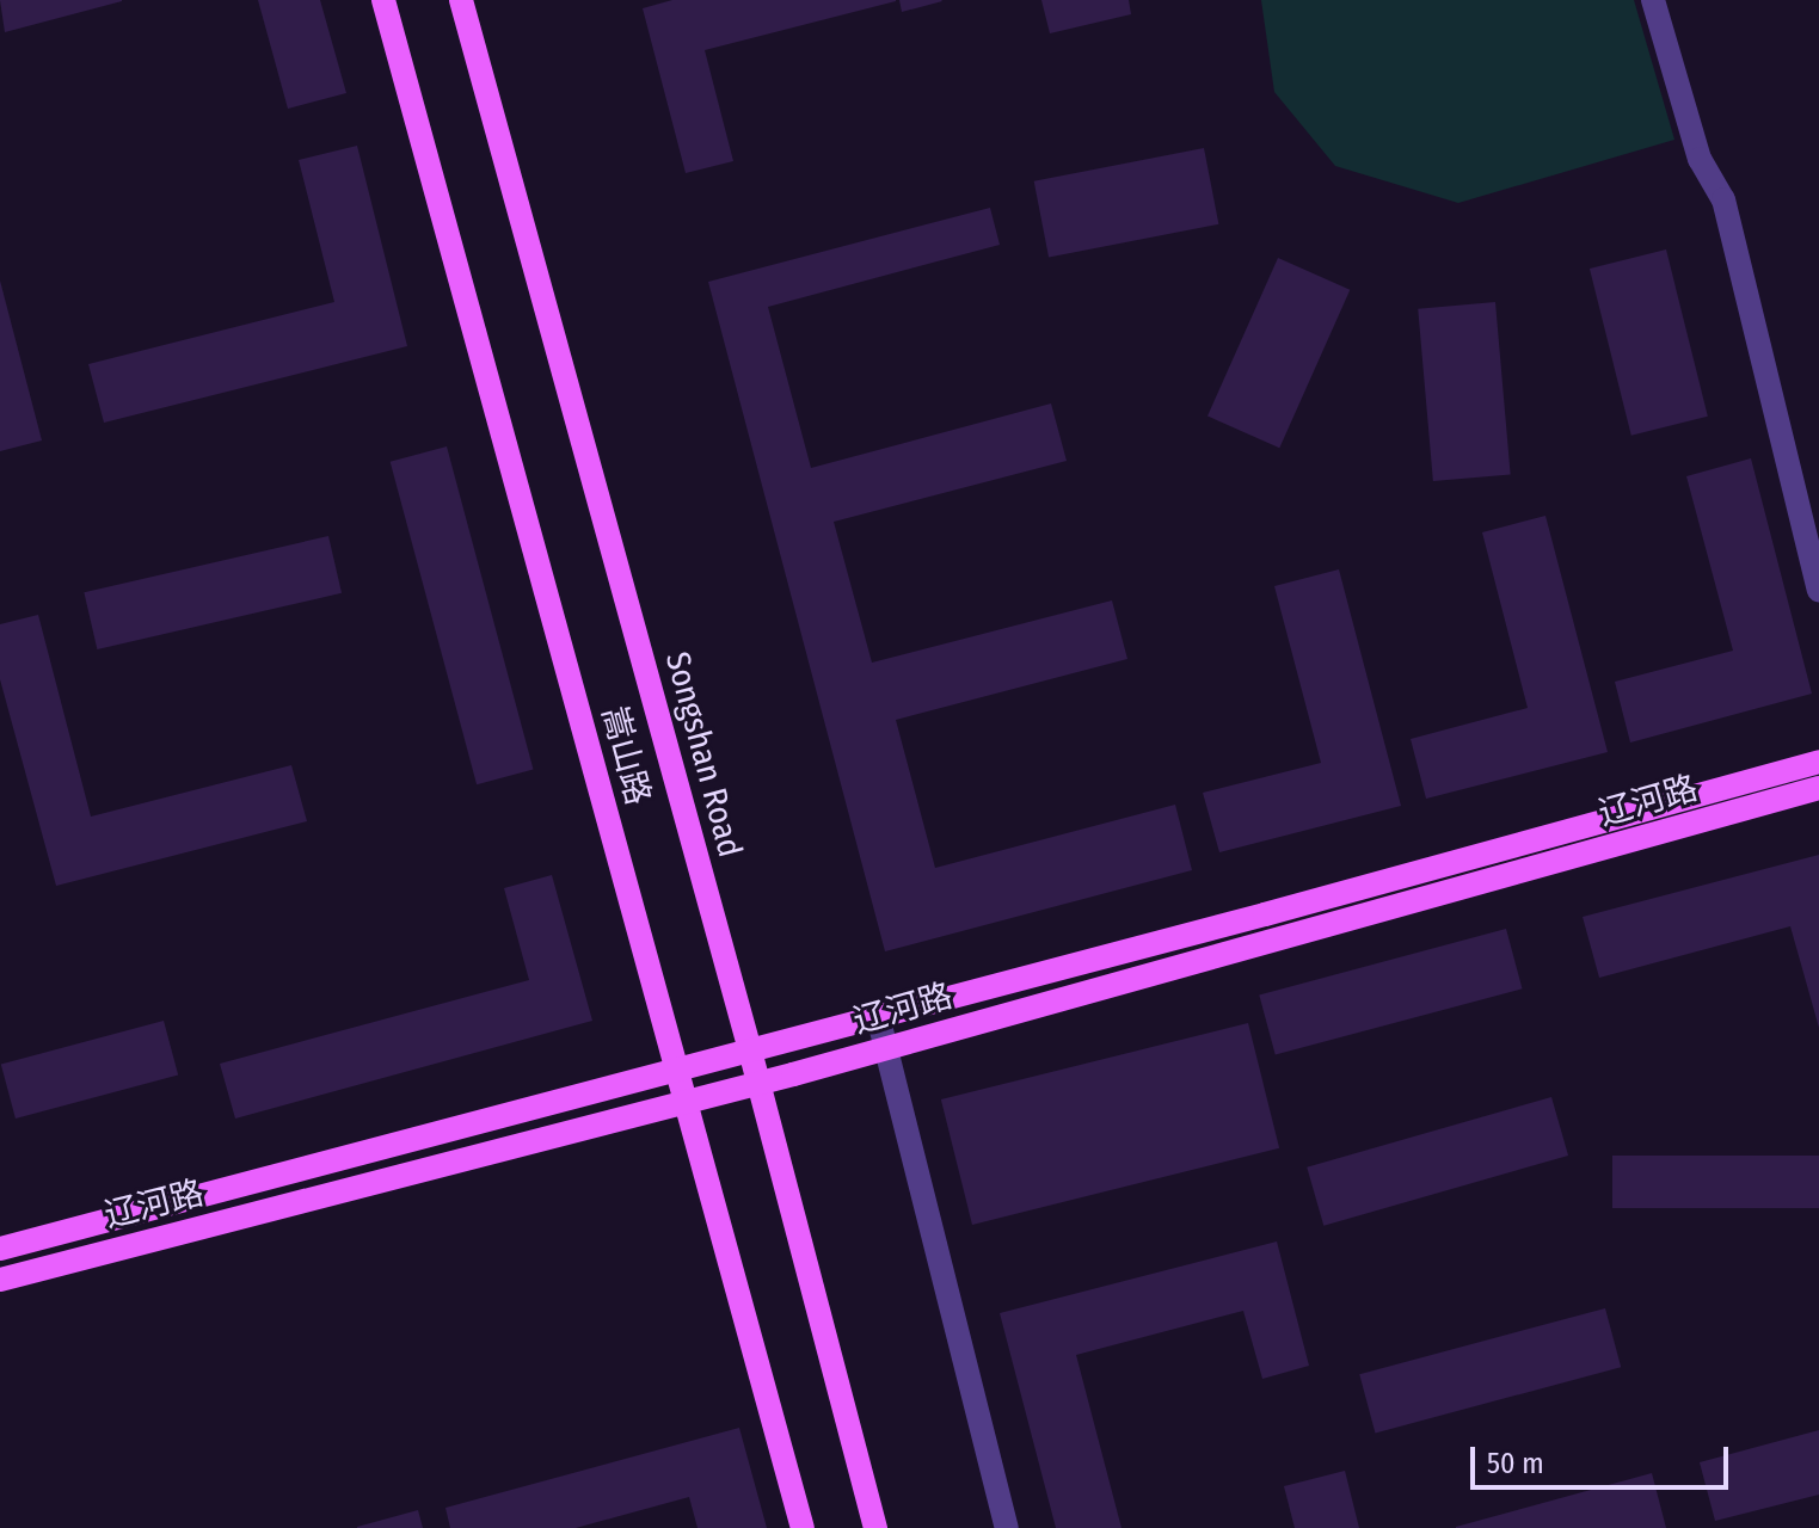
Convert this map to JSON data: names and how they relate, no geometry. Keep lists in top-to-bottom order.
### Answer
{
  "streets": {
    "main road": ["Songshan Road", "嵩山路", "辽河路"]
  },
  "crossings": [
    ["Songshan Road", "辽河路"],
    ["嵩山路", "辽河路"]
  ],
  "scale_bar": "50 m"
}
